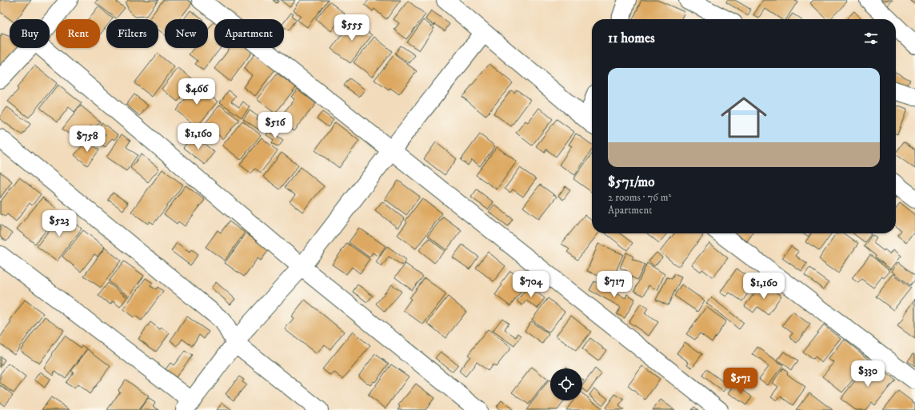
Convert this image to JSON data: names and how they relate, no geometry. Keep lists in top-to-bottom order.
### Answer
{
  "page": {
    "price": [
      "$555",
      "$466",
      "$516",
      "$1,160",
      "$758",
      "$523",
      "$704",
      "$717",
      "$1,160",
      "$330",
      "$571"
    ],
    "chip": [
      "Buy",
      "Rent",
      "Filters",
      "New",
      "Apartment"
    ],
    "heading": "11 homes",
    "list": [
      {
        "name": "$571/mo",
        "note": "2 rooms · 76 m² · Apartment"
      }
    ]
  }
}
